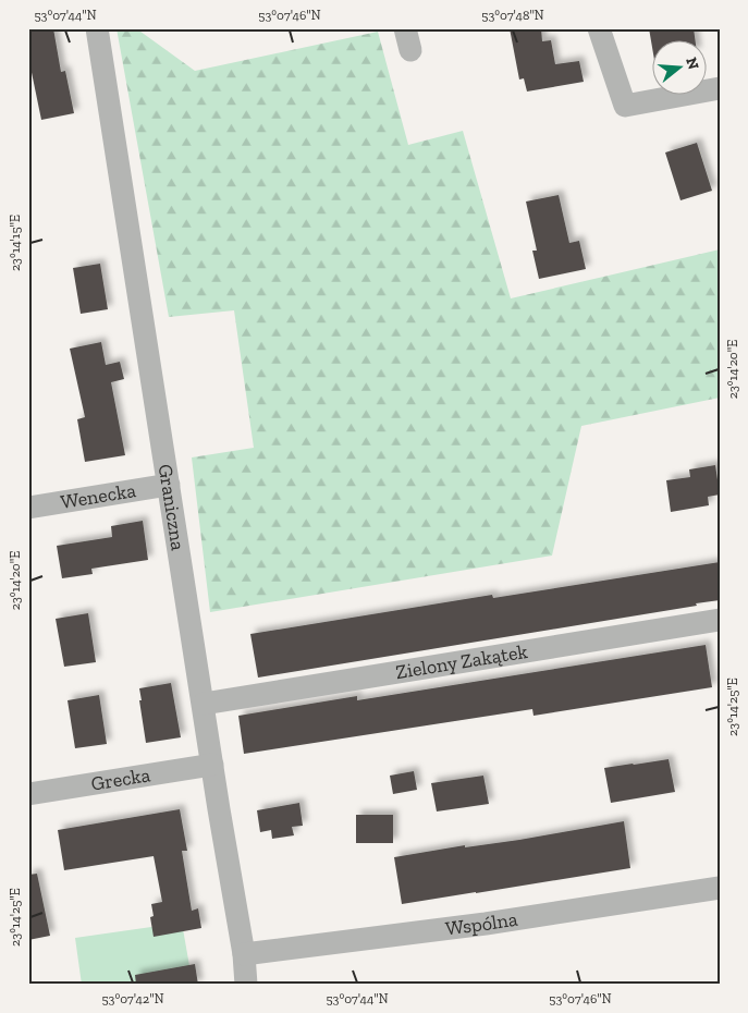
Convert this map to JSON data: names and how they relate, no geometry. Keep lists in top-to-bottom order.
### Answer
{
  "streets": {
    "street": [
      "Wenecka",
      "Graniczna",
      "Zielony Zakątek",
      "Grecka",
      "Wspólna"
    ]
  },
  "crossings": [
    ["Wenecka", "Graniczna"],
    ["Graniczna", "Zielony Zakątek"],
    ["Graniczna", "Grecka"],
    ["Graniczna", "Wspólna"]
  ],
  "north": "right",
  "coordinates": [
    "53°07'44\"N",
    "53°07'46\"N",
    "53°07'48\"N",
    "23°14'15\"E",
    "23°14'20\"E",
    "23°14'25\"E",
    "53°07'42\"N"
  ]
}
